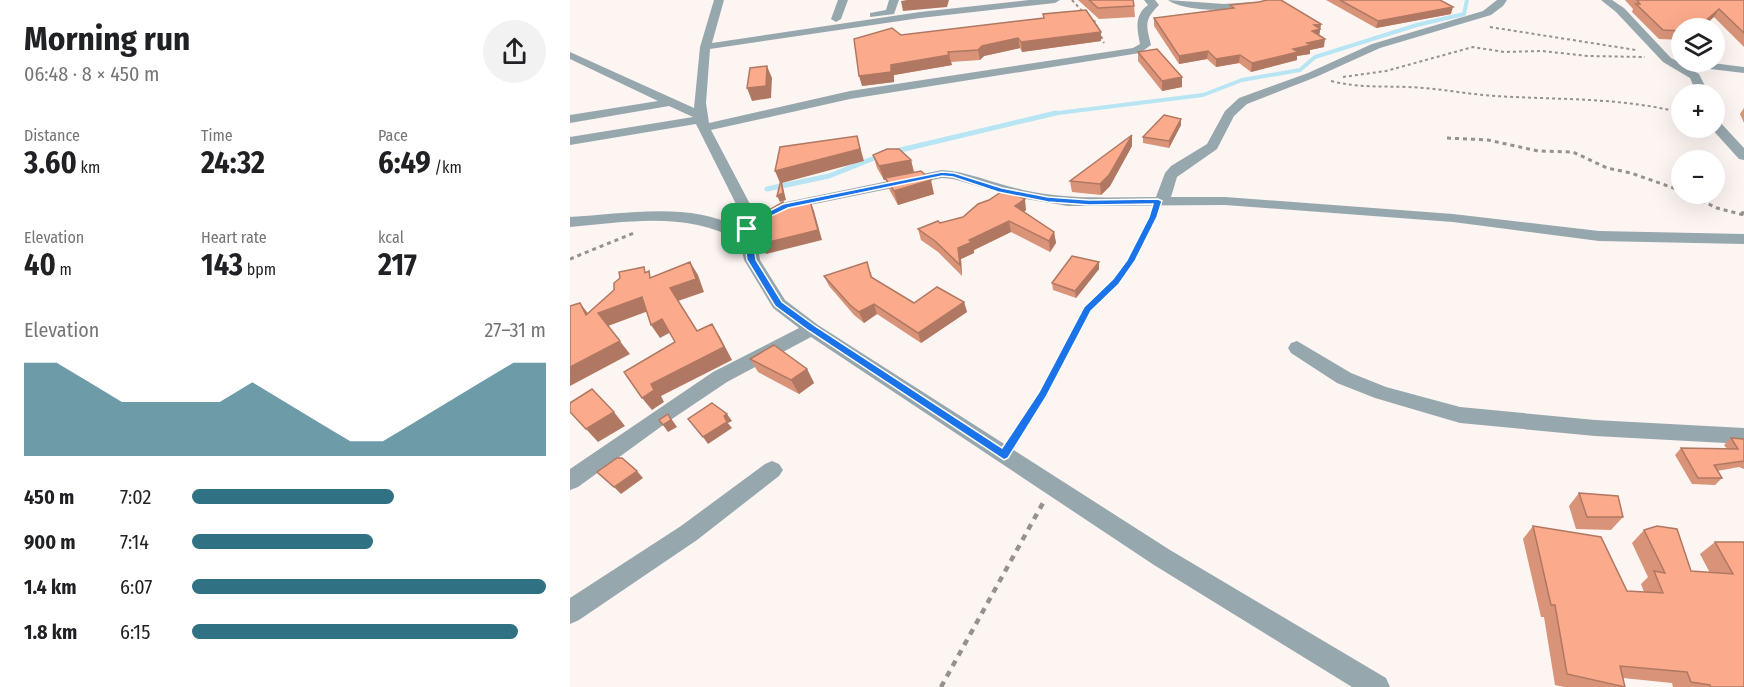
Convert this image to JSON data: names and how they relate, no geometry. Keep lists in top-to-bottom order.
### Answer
{
  "page": {
    "heading": ["Morning run", "06:48 · 8 × 450 m"],
    "map_buttons": ["+", "−"],
    "stats": [
      ["Distance", "3.60 km"],
      ["Time", "24:32"],
      ["Pace", "6:49 /km"],
      ["Elevation", "40 m"],
      ["Heart rate", "143 bpm"],
      ["kcal", "217"]
    ],
    "chart": ["Elevation", "27–31 m"],
    "list": [
      {
        "name": "450 m",
        "note": "7:02"
      },
      {
        "name": "900 m",
        "note": "7:14"
      },
      {
        "name": "1.4 km",
        "note": "6:07"
      },
      {
        "name": "1.8 km",
        "note": "6:15"
      }
    ]
  }
}
